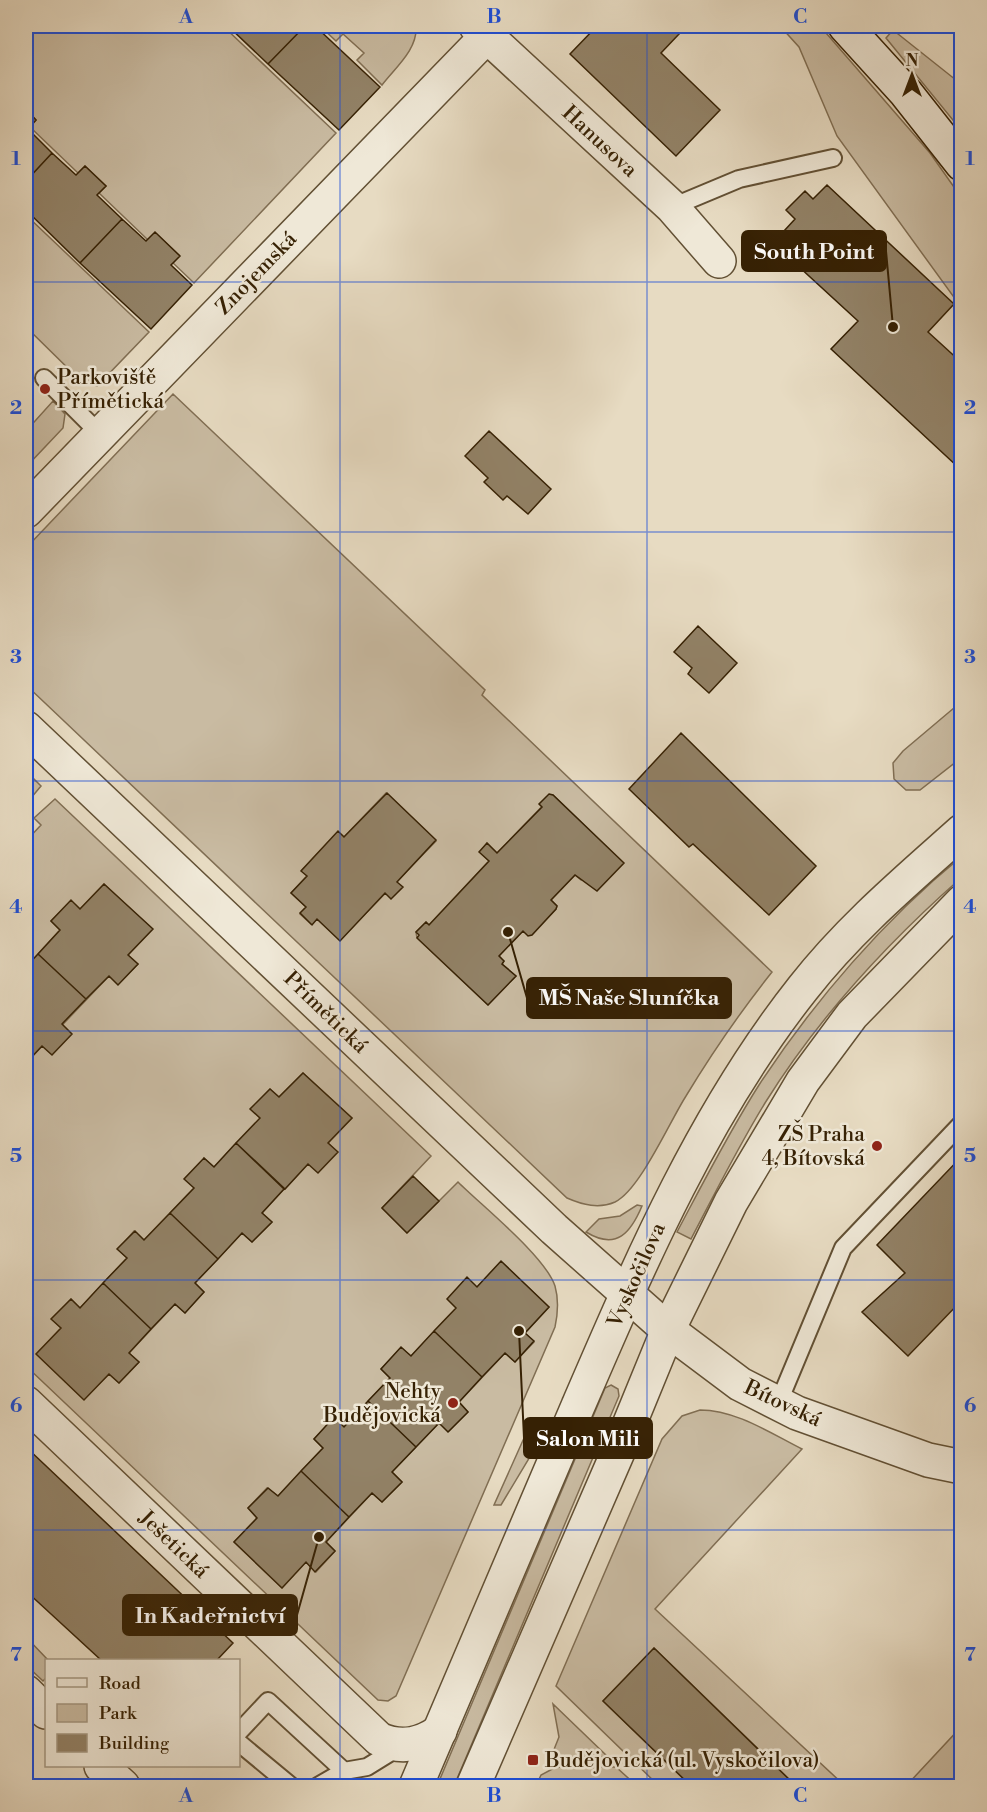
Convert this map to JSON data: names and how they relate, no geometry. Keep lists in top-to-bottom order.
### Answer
{
  "streets": {
    "street": [
      "Hanusova",
      "Znojemská",
      "Přímětická",
      "Vyskočilova",
      "Bítovská",
      "Ješetická"
    ]
  },
  "crossings": [
    ["Hanusova", "Znojemská"],
    ["Přímětická", "Vyskočilova"],
    ["Přímětická", "Bítovská"],
    ["Vyskočilova", "Bítovská"],
    ["Vyskočilova", "Ješetická"]
  ],
  "places": {
    "other": [
      "South Point",
      "Parkoviště Přímětická",
      "MŠ Naše Sluníčka",
      "ZŠ Praha 4, Bítovská",
      "Salon Mili",
      "Nehty Budějovická",
      "In Kadeřnictví"
    ],
    "transit": ["Budějovická (ul. Vyskočilova)"]
  },
  "legend": ["Road", "Park", "Building"],
  "north": "top",
  "grid": {
    "columns": ["A", "B", "C"],
    "rows": [
      "1",
      "2",
      "3",
      "4",
      "5",
      "6",
      "7"
    ]
  }
}
